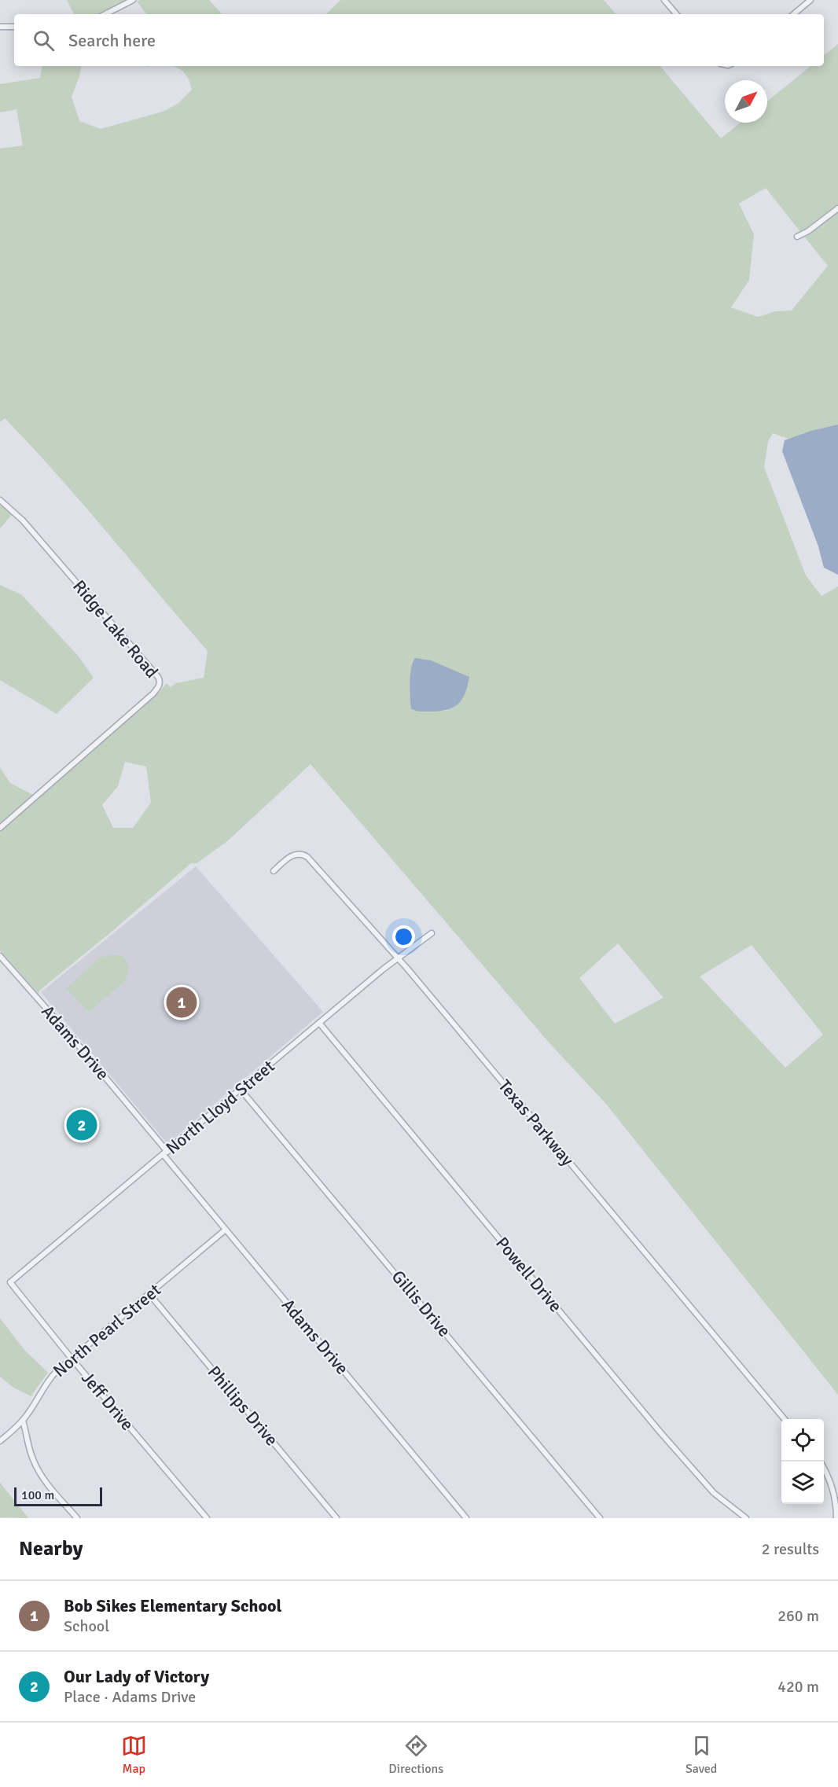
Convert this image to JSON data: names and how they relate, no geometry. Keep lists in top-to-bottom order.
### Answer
{
  "streets": {
    "street": [
      "Ridge Lake Road",
      "Adams Drive",
      "North Lloyd Street",
      "Texas Parkway",
      "Powell Drive",
      "Gillis Drive",
      "North Pearl Street",
      "Jeff Drive",
      "Phillips Drive"
    ]
  },
  "crossings": [
    ["Adams Drive", "North Lloyd Street"],
    ["Adams Drive", "North Pearl Street"],
    ["North Lloyd Street", "Texas Parkway"],
    ["North Lloyd Street", "Powell Drive"],
    ["North Lloyd Street", "Gillis Drive"],
    ["North Lloyd Street", "Jeff Drive"],
    ["North Pearl Street", "Jeff Drive"],
    ["North Pearl Street", "Phillips Drive"]
  ],
  "scale_bar": "100 m",
  "north": "top right",
  "page": {
    "search": "Search here",
    "pins": ["1", "2"],
    "scale": "100 m",
    "heading": ["Nearby", "2 results"],
    "list": [
      {
        "mark": "1",
        "name": "Bob Sikes Elementary School",
        "note": "School",
        "value": "260 m"
      },
      {
        "mark": "2",
        "name": "Our Lady of Victory",
        "note": "Place · Adams Drive",
        "value": "420 m"
      }
    ],
    "nav": ["Map", "Directions", "Saved"]
  }
}
